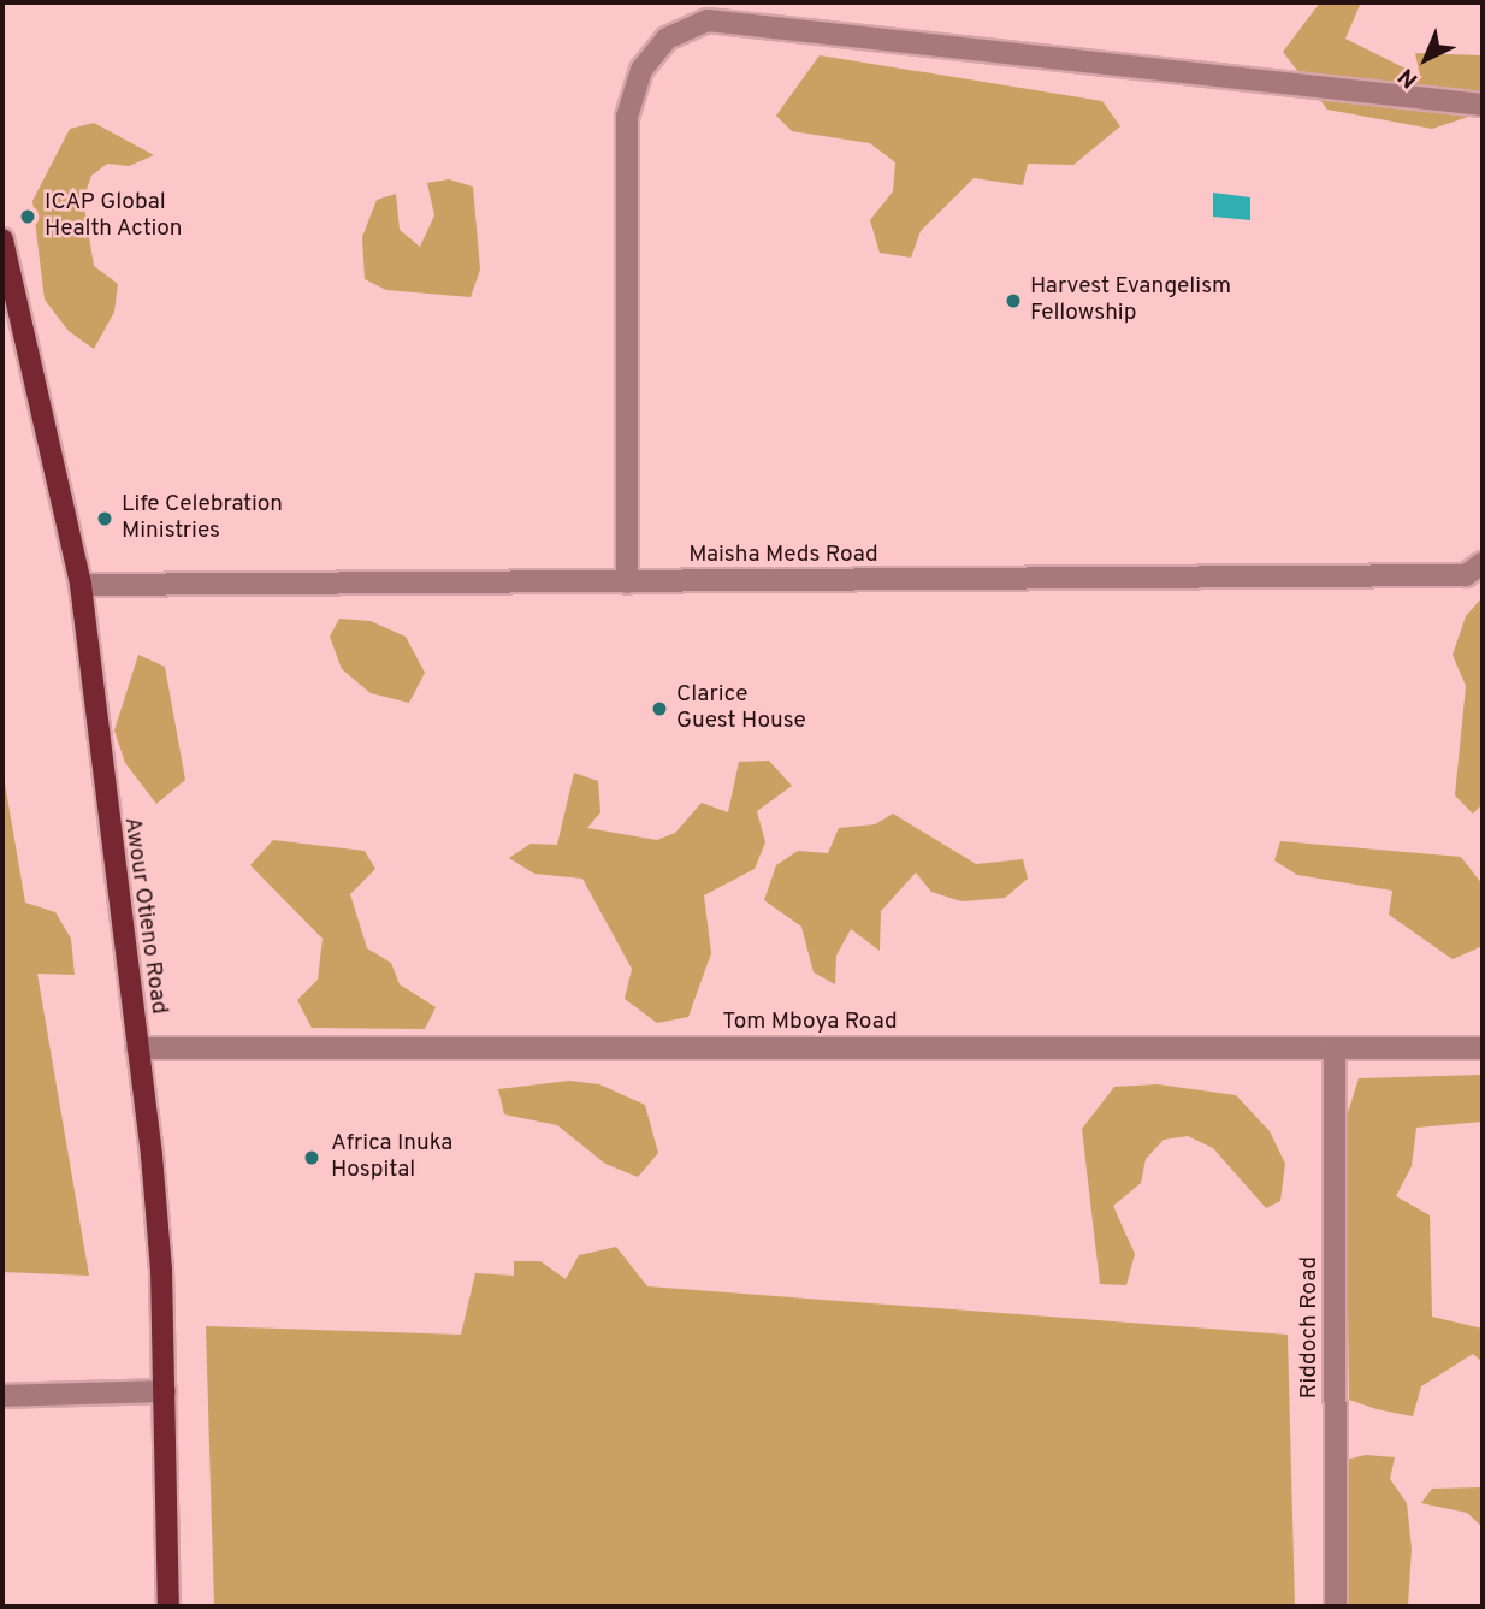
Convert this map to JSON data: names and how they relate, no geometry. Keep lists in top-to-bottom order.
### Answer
{
  "streets": {
    "main road": ["Awour Otieno Road"],
    "street": ["Maisha Meds Road", "Tom Mboya Road", "Riddoch Road"]
  },
  "crossings": [
    ["Maisha Meds Road", "Awour Otieno Road"],
    ["Awour Otieno Road", "Tom Mboya Road"],
    ["Tom Mboya Road", "Riddoch Road"]
  ],
  "places": [
    "ICAP Global Health Action",
    "Harvest Evangelism Fellowship",
    "Life Celebration Ministries",
    "Clarice Guest House",
    "Africa Inuka Hospital"
  ],
  "north": "bottom left"
}
